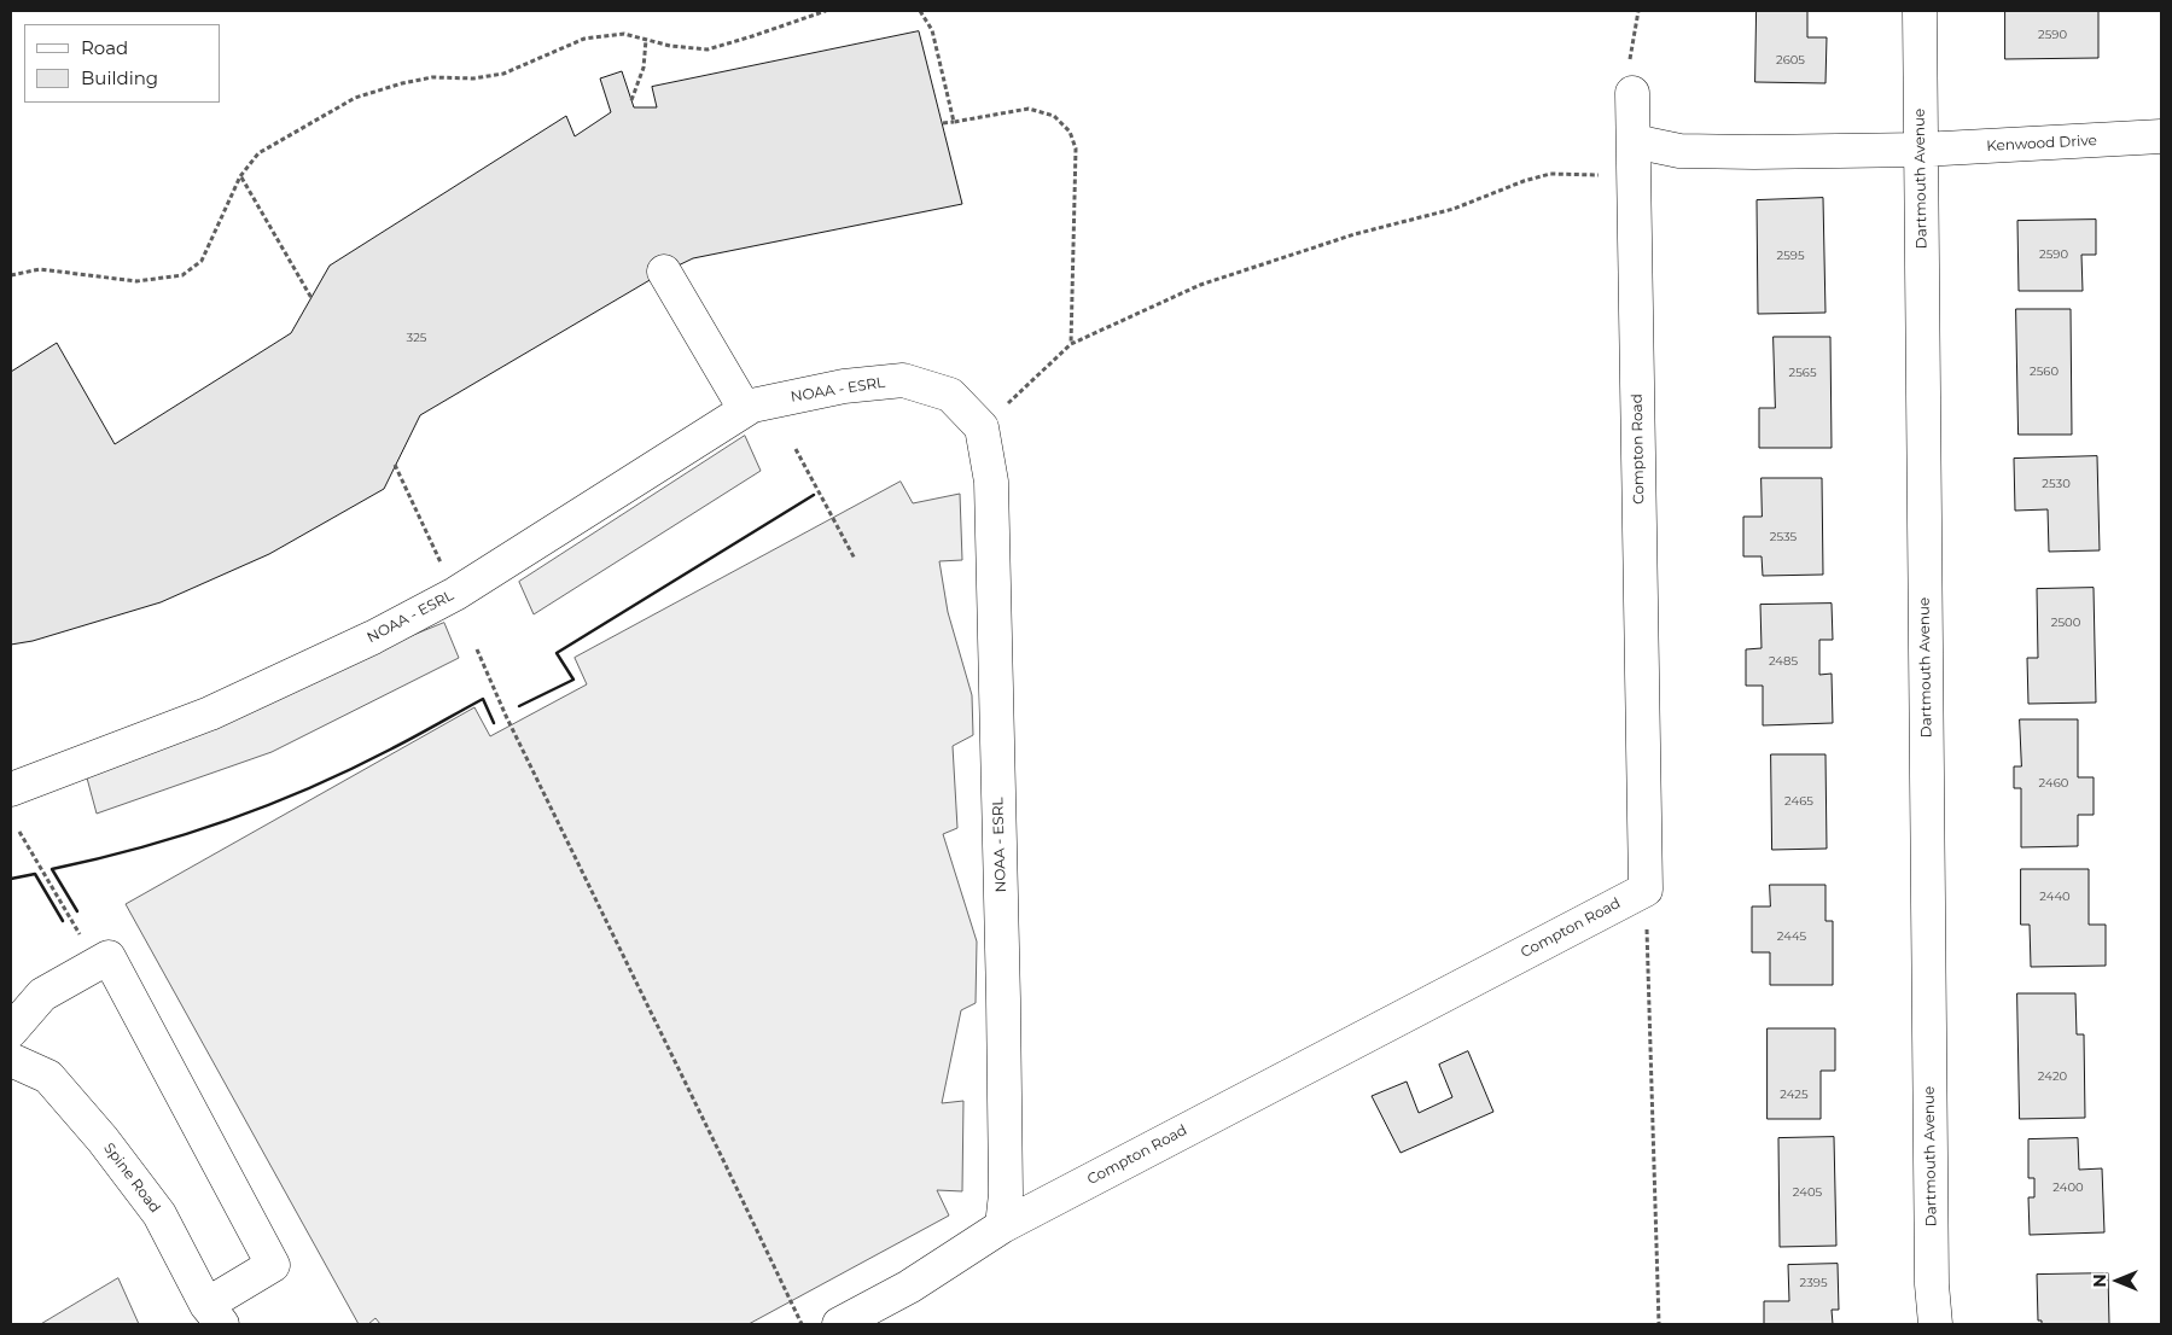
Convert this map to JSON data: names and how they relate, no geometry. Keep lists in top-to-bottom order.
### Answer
{
  "streets": {
    "street": [
      "Kenwood Drive",
      "Dartmouth Avenue",
      "NOAA - ESRL",
      "Compton Road",
      "Spine Road"
    ]
  },
  "crossings": [
    ["Kenwood Drive", "Dartmouth Avenue"],
    ["NOAA - ESRL", "Compton Road"]
  ],
  "house_numbers": [
    "2590",
    "2605",
    "2590",
    "2595",
    "325",
    "2560",
    "2565",
    "2530",
    "2535",
    "2500",
    "2485",
    "2460",
    "2465",
    "2440",
    "2445",
    "2420",
    "2425",
    "2400",
    "2405",
    "2395"
  ],
  "legend": ["Road", "Building"],
  "north": "left"
}
